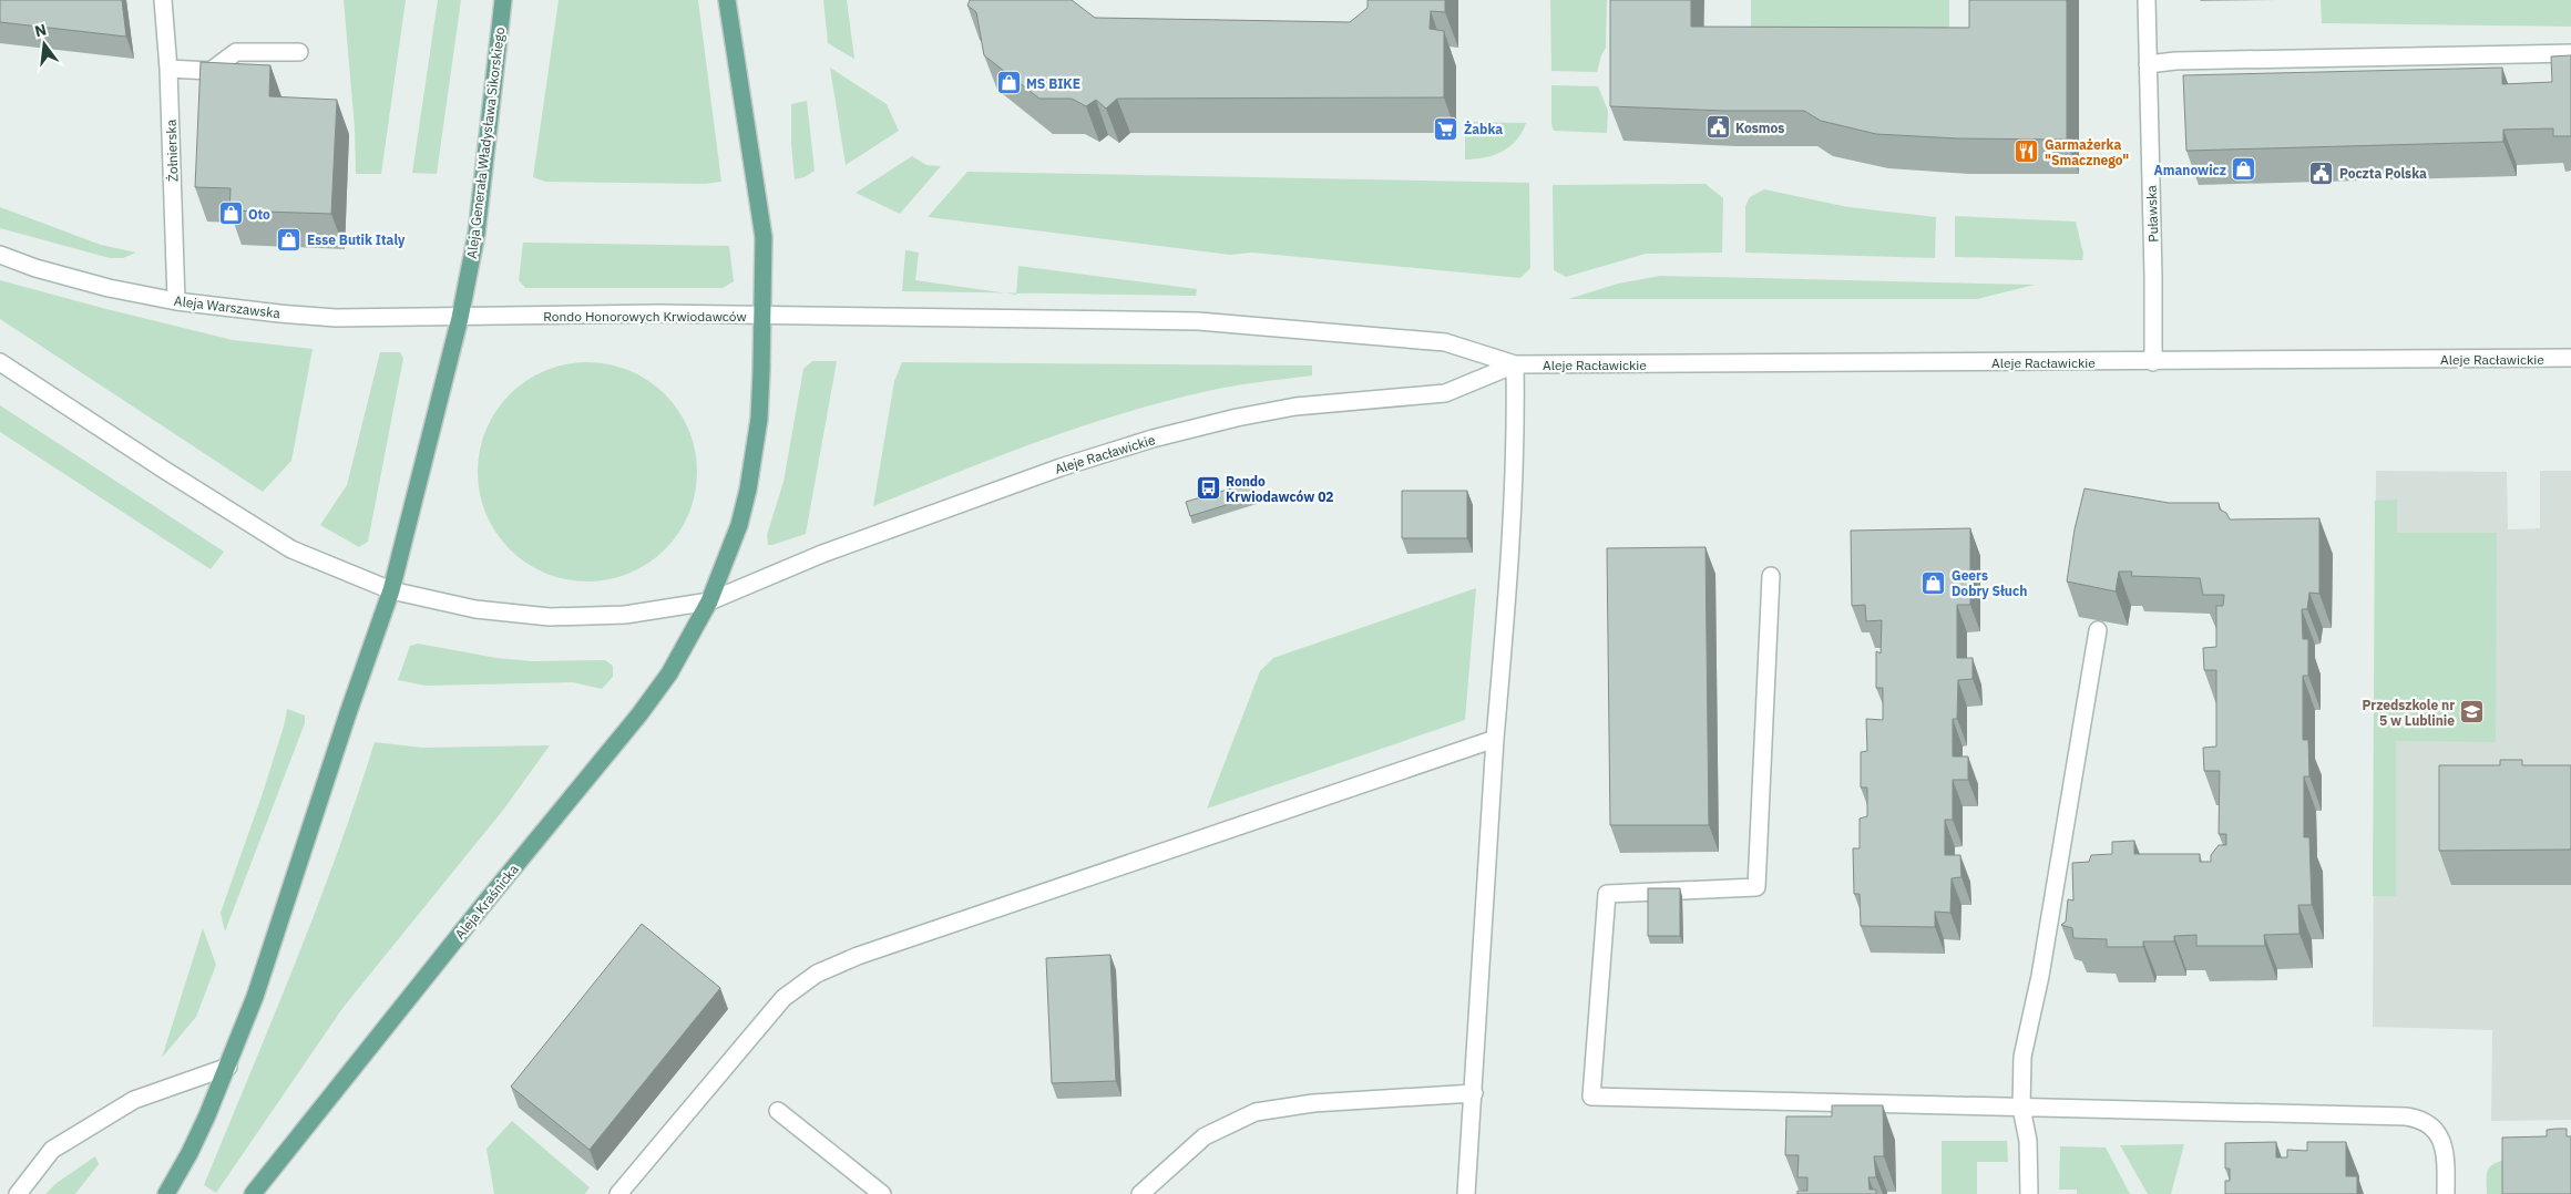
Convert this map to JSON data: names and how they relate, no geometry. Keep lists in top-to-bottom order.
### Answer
{
  "streets": {
    "main road": ["Aleja Generała Władysława Sikorskiego", "Rondo Honorowych Krwiodawców", "Aleja Kraśnicka"],
    "street": [
      "Żołnierska",
      "Puławska",
      "Aleja Warszawska",
      "Aleje Racławickie"
    ]
  },
  "crossings": [
    ["Aleja Generała Władysława Sikorskiego", "Aleja Warszawska"],
    ["Aleja Generała Władysława Sikorskiego", "Rondo Honorowych Krwiodawców"],
    ["Żołnierska", "Aleja Warszawska"],
    ["Puławska", "Aleje Racławickie"],
    ["Aleja Warszawska", "Rondo Honorowych Krwiodawców"],
    ["Rondo Honorowych Krwiodawców", "Aleje Racławickie"],
    ["Rondo Honorowych Krwiodawców", "Aleja Kraśnicka"],
    ["Aleje Racławickie", "Aleja Kraśnicka"]
  ],
  "places": {
    "shop": [
      "MS BIKE",
      "Amanowicz",
      "Oto",
      "Esse Butik Italy",
      "Geers Dobry Słuch"
    ],
    "public building": ["Kosmos", "Poczta Polska"],
    "supermarket": ["Żabka"],
    "restaurant": ["Garmażerka \"Smacznego\""],
    "bus stop": ["Rondo Krwiodawców 02"],
    "school or university": ["Przedszkole nr 5 w Lublinie"]
  },
  "north": "top"
}
